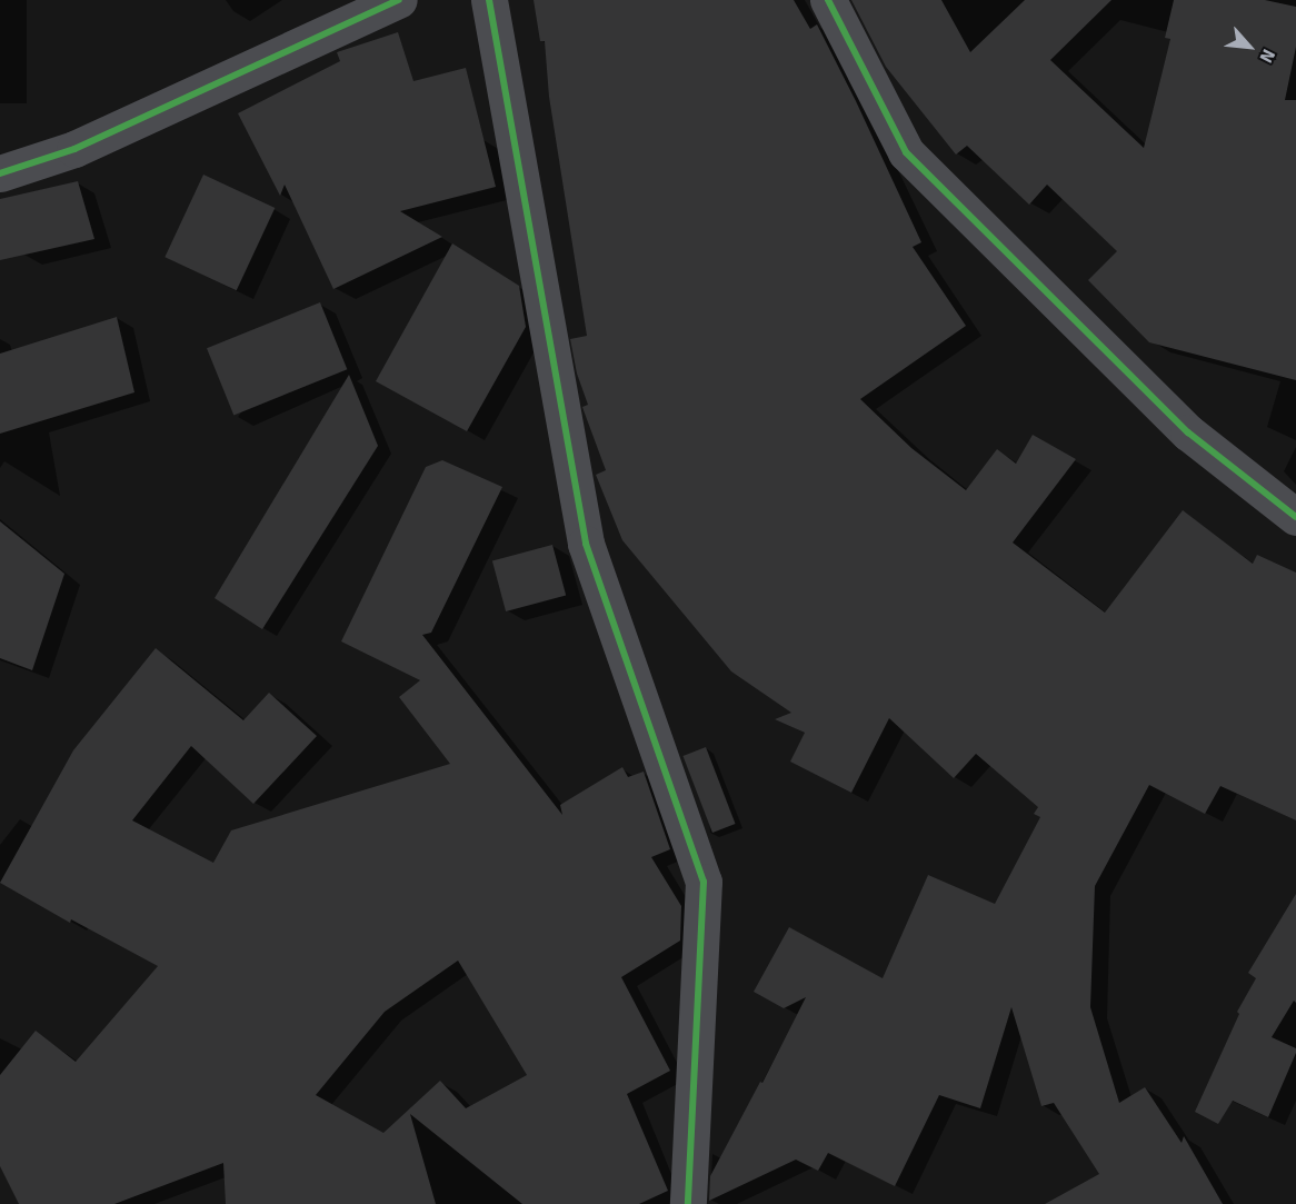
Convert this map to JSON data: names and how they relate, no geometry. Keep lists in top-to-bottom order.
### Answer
{
  "north": "bottom right"
}
